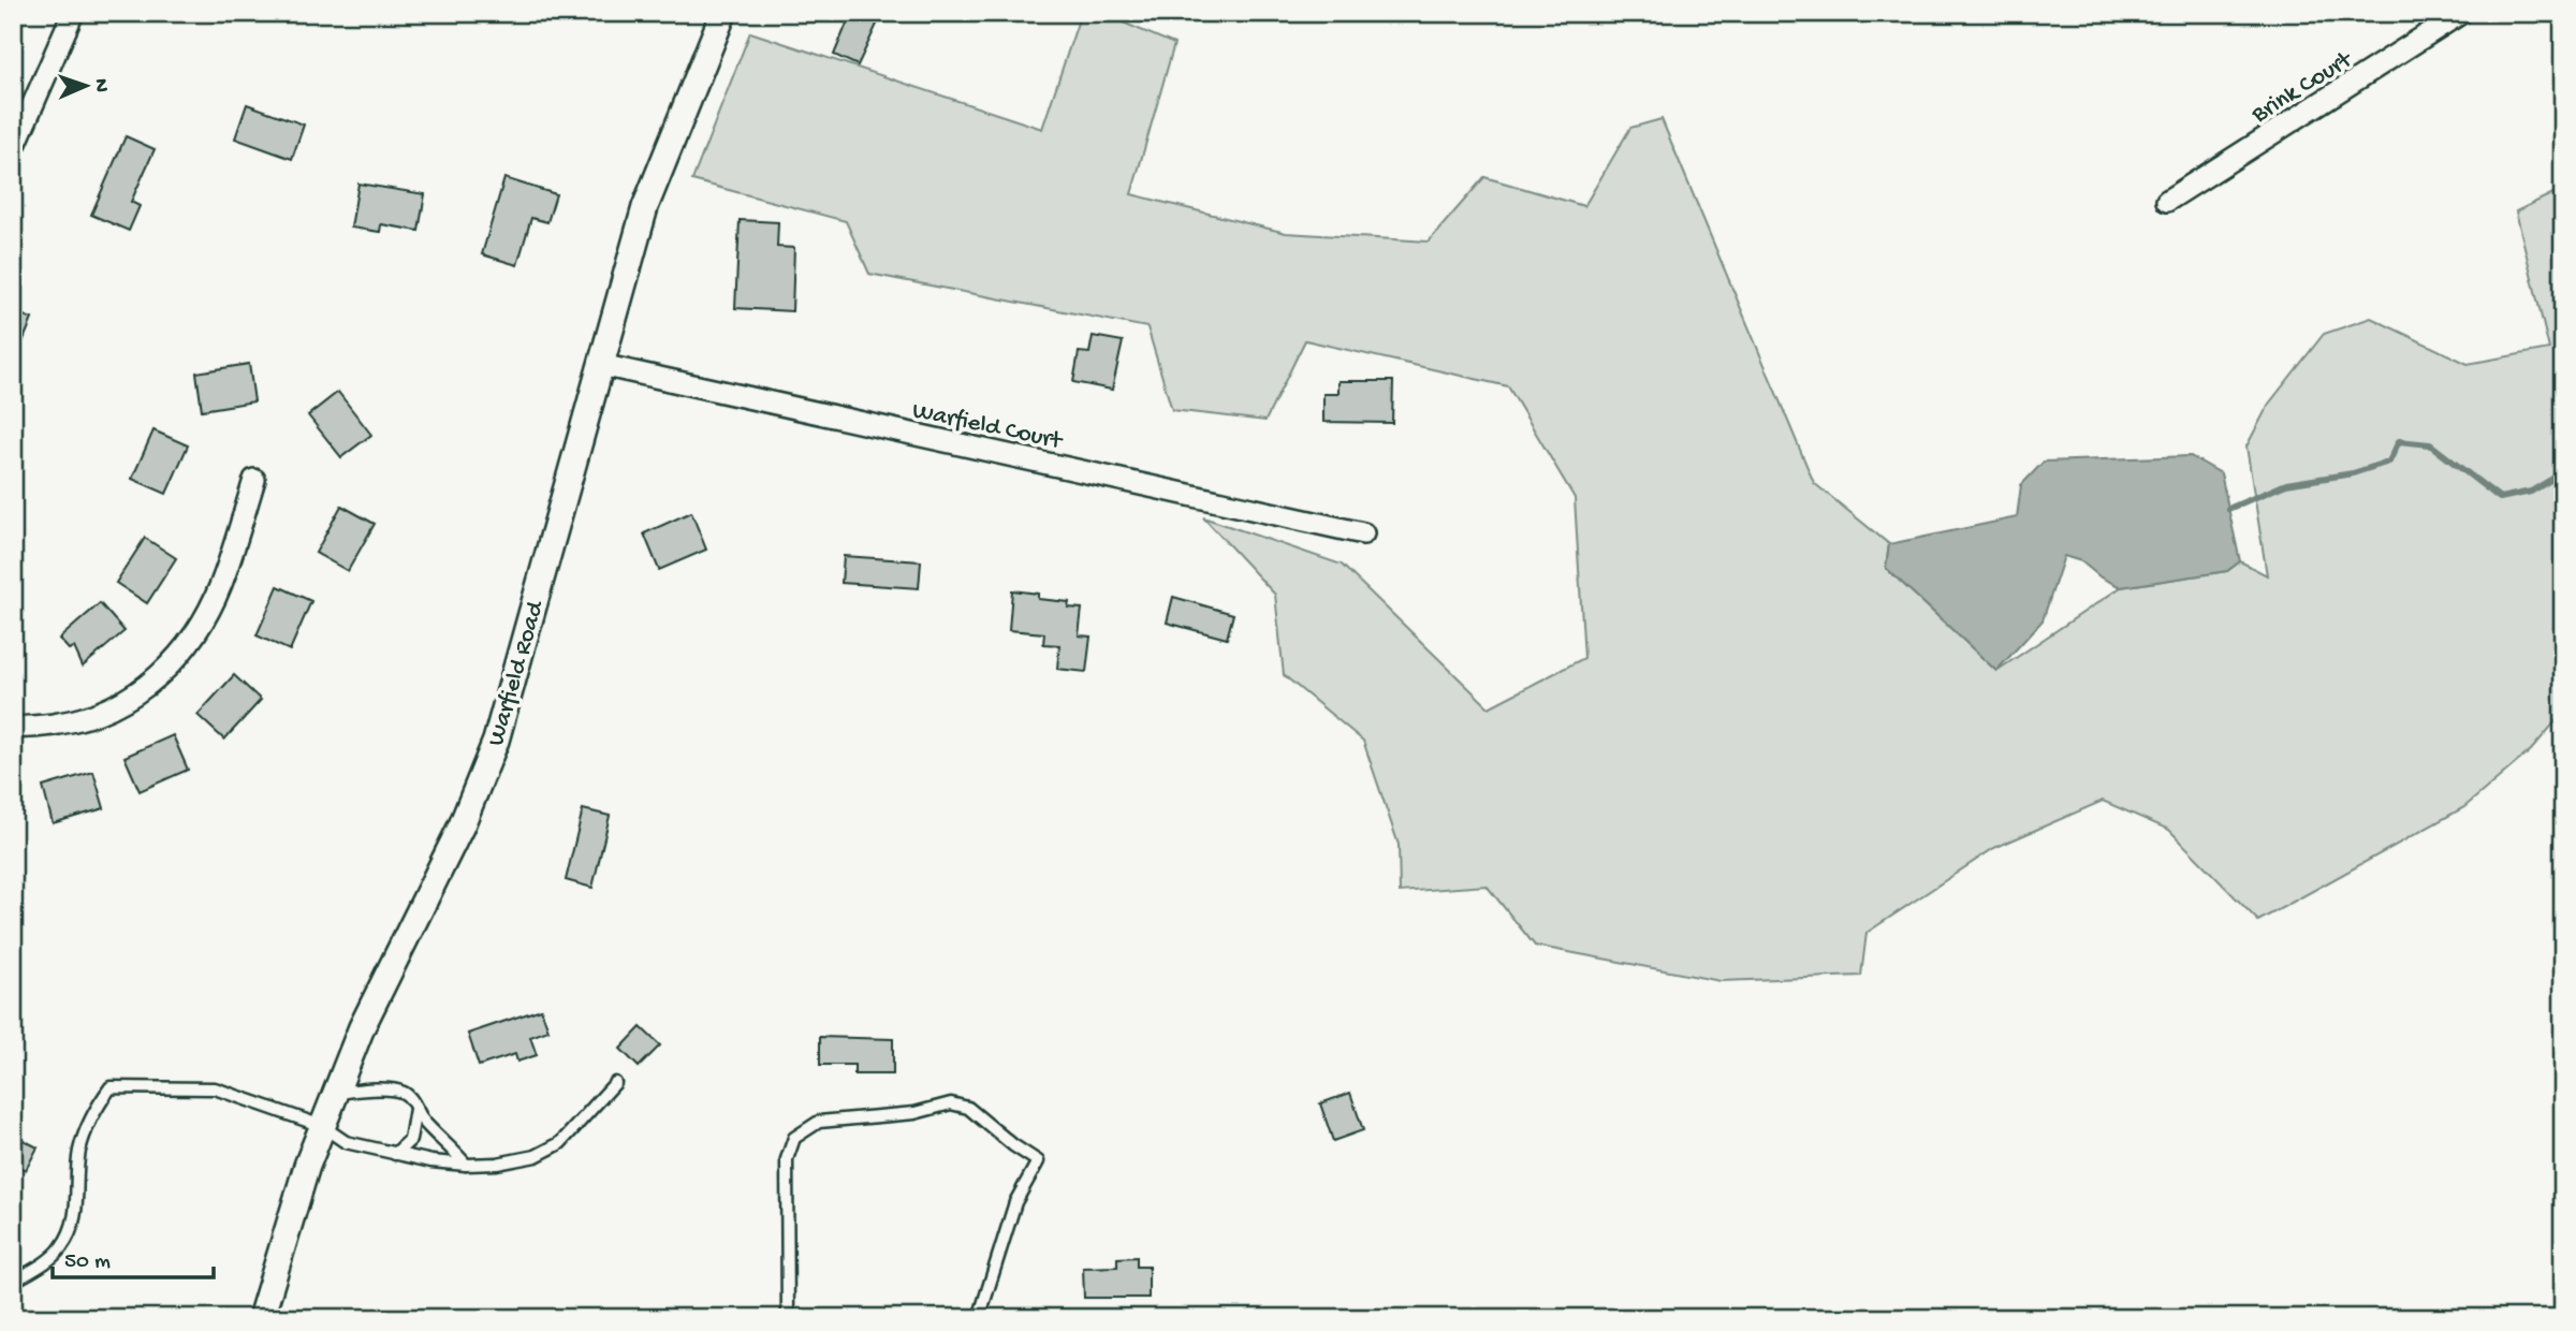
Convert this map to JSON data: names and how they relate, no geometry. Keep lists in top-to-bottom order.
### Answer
{
  "streets": {
    "street": ["Brink Court", "Warfield Court", "Warfield Road"]
  },
  "crossings": [
    ["Warfield Court", "Warfield Road"]
  ],
  "scale_bar": "50 m",
  "north": "right"
}
